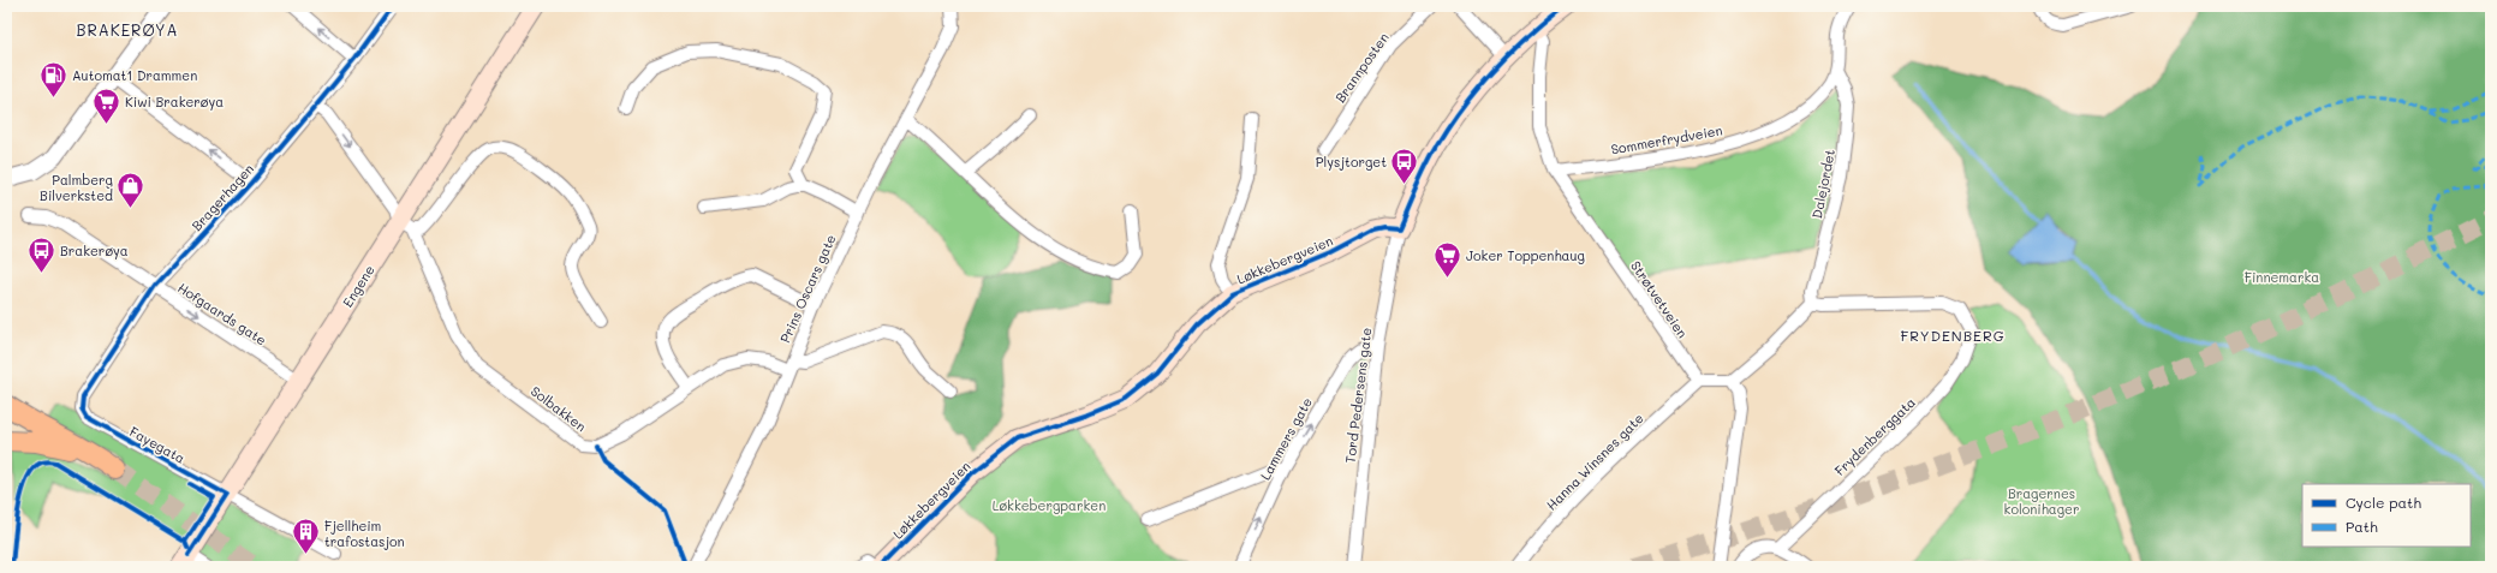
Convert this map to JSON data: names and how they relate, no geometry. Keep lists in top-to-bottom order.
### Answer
{
  "streets": {
    "main road": ["Løkkebergveien", "Engene"],
    "street": [
      "Brannposten",
      "Sommerfrydveien",
      "Dalejordet",
      "Bragerhagen",
      "Prins Oscars gate",
      "Strøtvetveien",
      "Hofgaards gate",
      "Tord Pedersens gate",
      "Solbakken",
      "Frydenberggata",
      "Lammers gate",
      "Fayegata",
      "Hanna Winsnes gate"
    ]
  },
  "crossings": [
    ["Sommerfrydveien", "Dalejordet"],
    ["Sommerfrydveien", "Strøtvetveien"],
    ["Dalejordet", "Frydenberggata"],
    ["Bragerhagen", "Hofgaards gate"],
    ["Bragerhagen", "Solbakken"],
    ["Bragerhagen", "Fayegata"],
    ["Løkkebergveien", "Tord Pedersens gate"],
    ["Engene", "Hofgaards gate"],
    ["Engene", "Solbakken"],
    ["Engene", "Fayegata"],
    ["Prins Oscars gate", "Solbakken"],
    ["Strøtvetveien", "Hanna Winsnes gate"],
    ["Tord Pedersens gate", "Lammers gate"]
  ],
  "one_way": ["Hofgaards gate", "Lammers gate"],
  "districts": ["BRAKERØYA", "FRYDENBERG"],
  "parks": ["Finnemarka", "Bragernes kolonihager", "Løkkebergparken"],
  "places": {
    "fuel station": ["Automat1 Drammen"],
    "supermarket": ["Kiwi Brakerøya", "Joker Toppenhaug"],
    "bus stop": ["Plysjtorget", "Brakerøya"],
    "shop": ["Palmberg Bilverksted"],
    "building": ["Fjellheim trafostasjon"]
  },
  "legend": ["Cycle path", "Path"]
}
